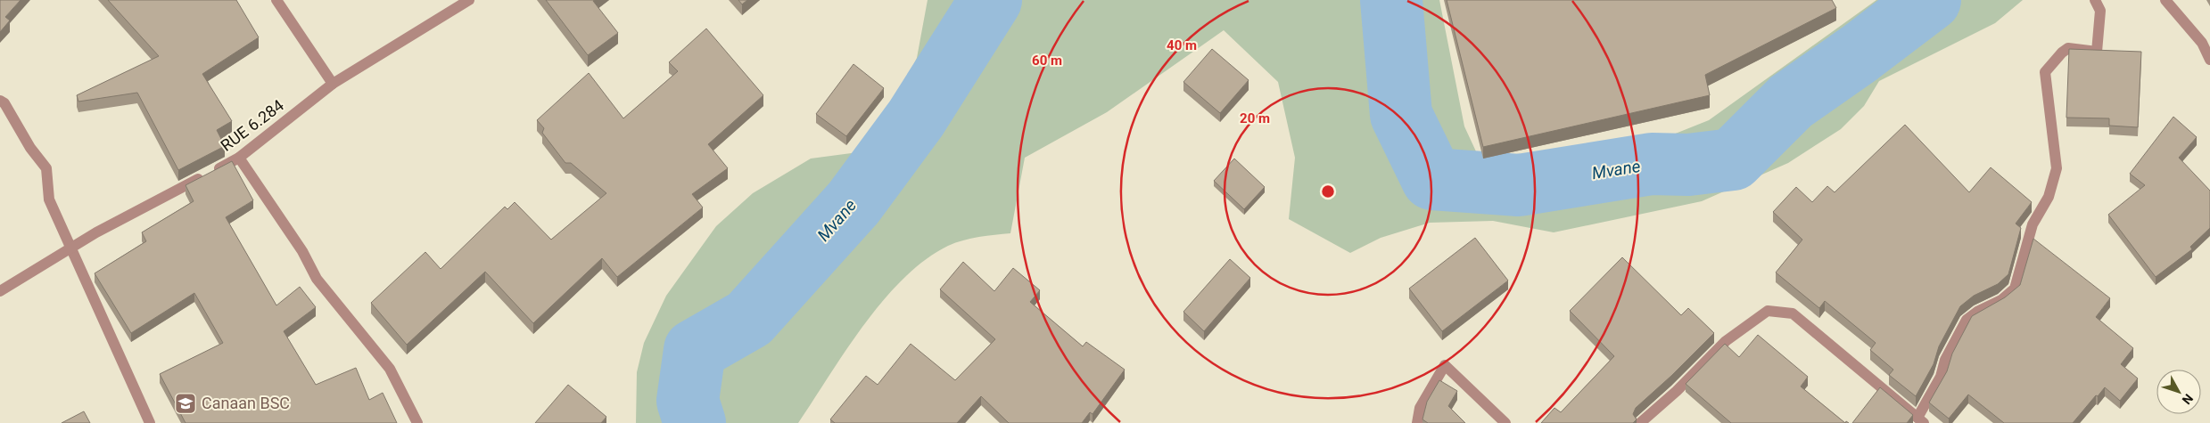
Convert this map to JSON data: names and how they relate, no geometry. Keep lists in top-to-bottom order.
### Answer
{
  "streets": {
    "street": ["RUE 6.284"]
  },
  "water": ["Mvane"],
  "places": {
    "school or university": ["Canaan BSC"]
  },
  "north": "bottom right",
  "rings": ["40 m", "60 m", "20 m"]
}
